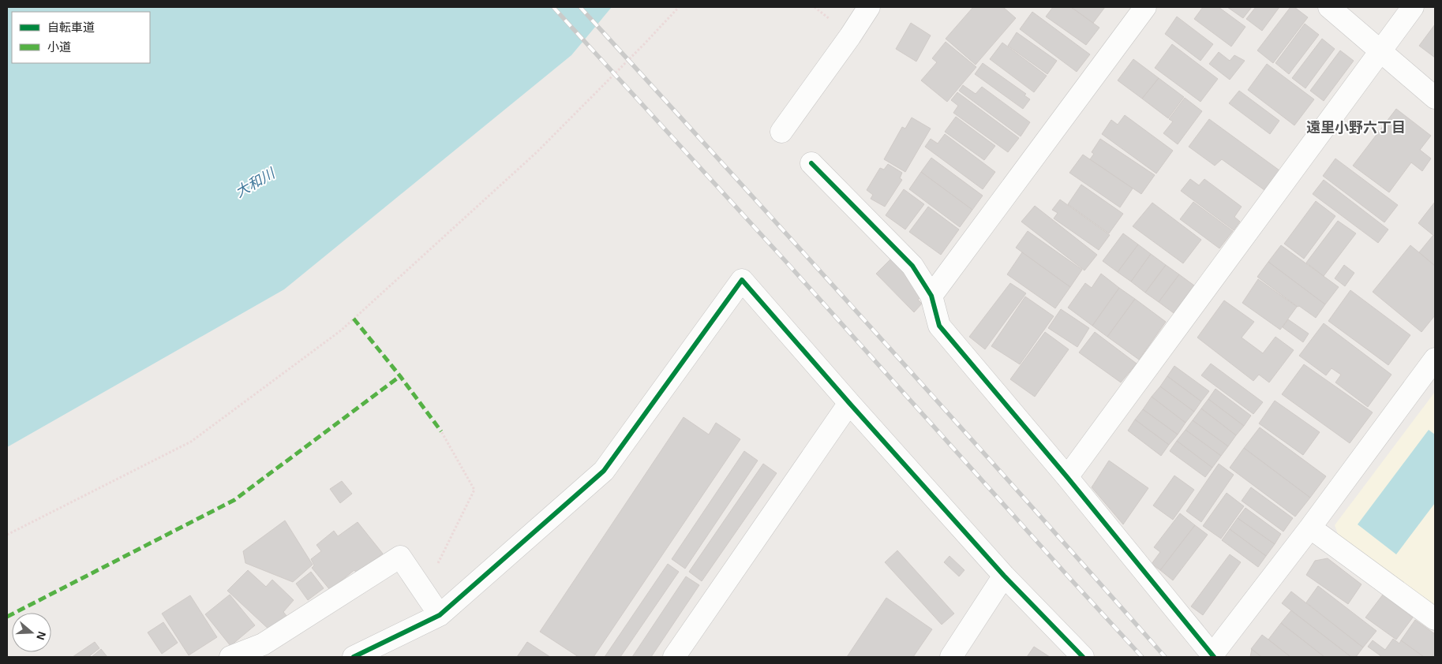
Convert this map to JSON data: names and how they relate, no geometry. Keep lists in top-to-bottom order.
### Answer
{
  "districts": ["遠里小野六丁目"],
  "water": ["大和川"],
  "legend": ["自転車道", "小道"],
  "north": "right"
}
